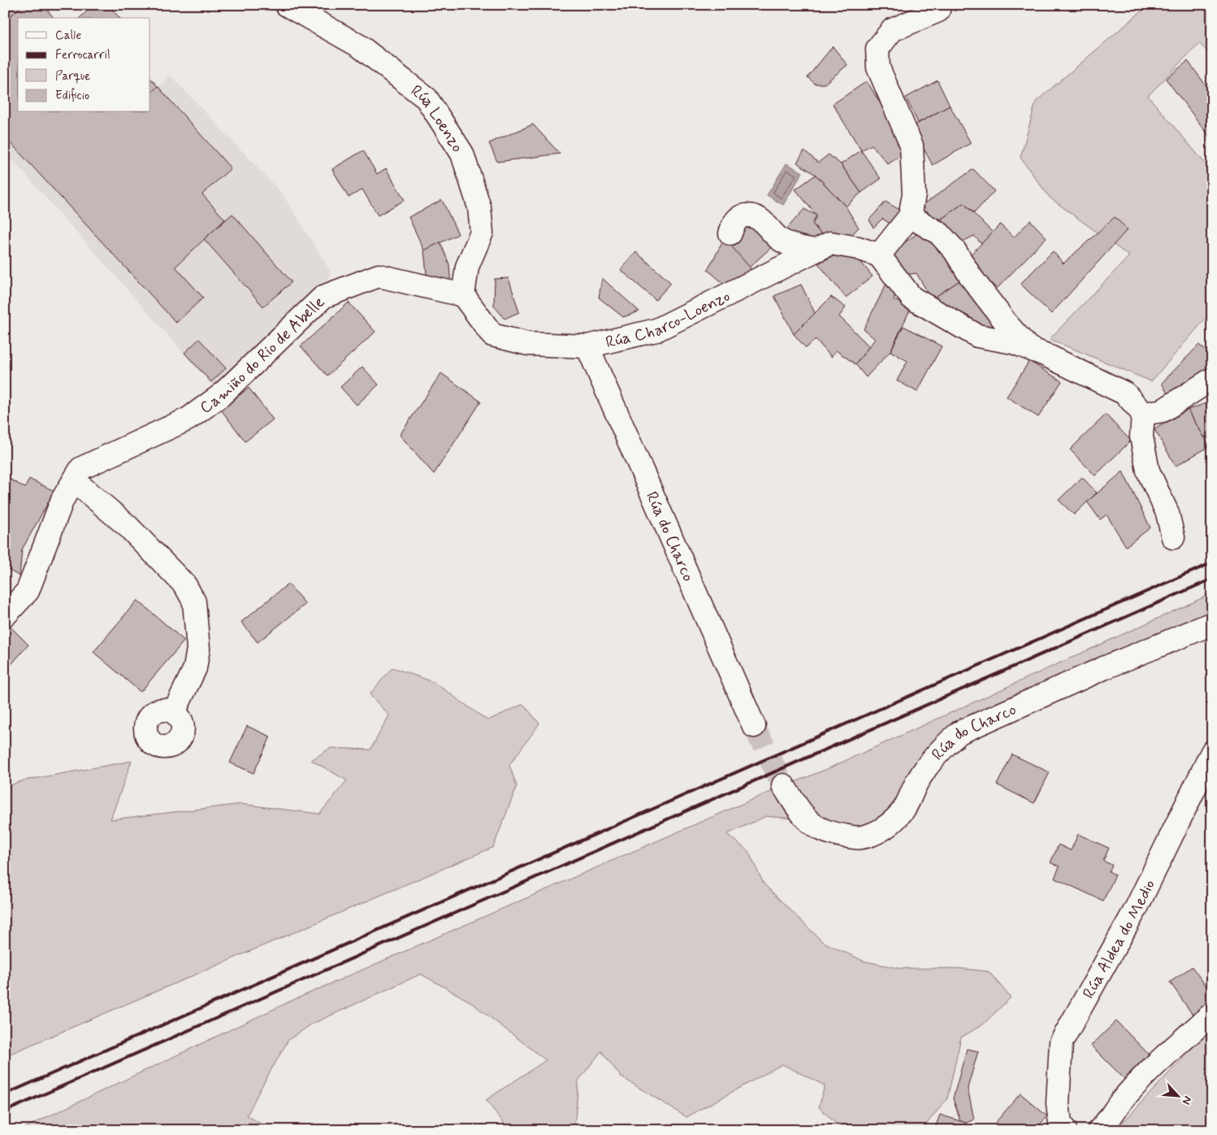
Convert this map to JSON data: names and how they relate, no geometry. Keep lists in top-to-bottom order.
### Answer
{
  "streets": {
    "street": [
      "Rúa Loenzo",
      "Rúa Charco-Loenzo",
      "Camiño do Rio de Abelle",
      "Rúa do Charco",
      "Rúa Aldea do Medio"
    ]
  },
  "crossings": [
    ["Rúa Loenzo", "Rúa Charco-Loenzo"],
    ["Rúa Loenzo", "Camiño do Rio de Abelle"],
    ["Rúa Charco-Loenzo", "Camiño do Rio de Abelle"],
    ["Rúa Charco-Loenzo", "Rúa do Charco"]
  ],
  "legend": [
    "Calle",
    "Ferrocarril",
    "Parque",
    "Edificio"
  ],
  "north": "bottom right"
}
